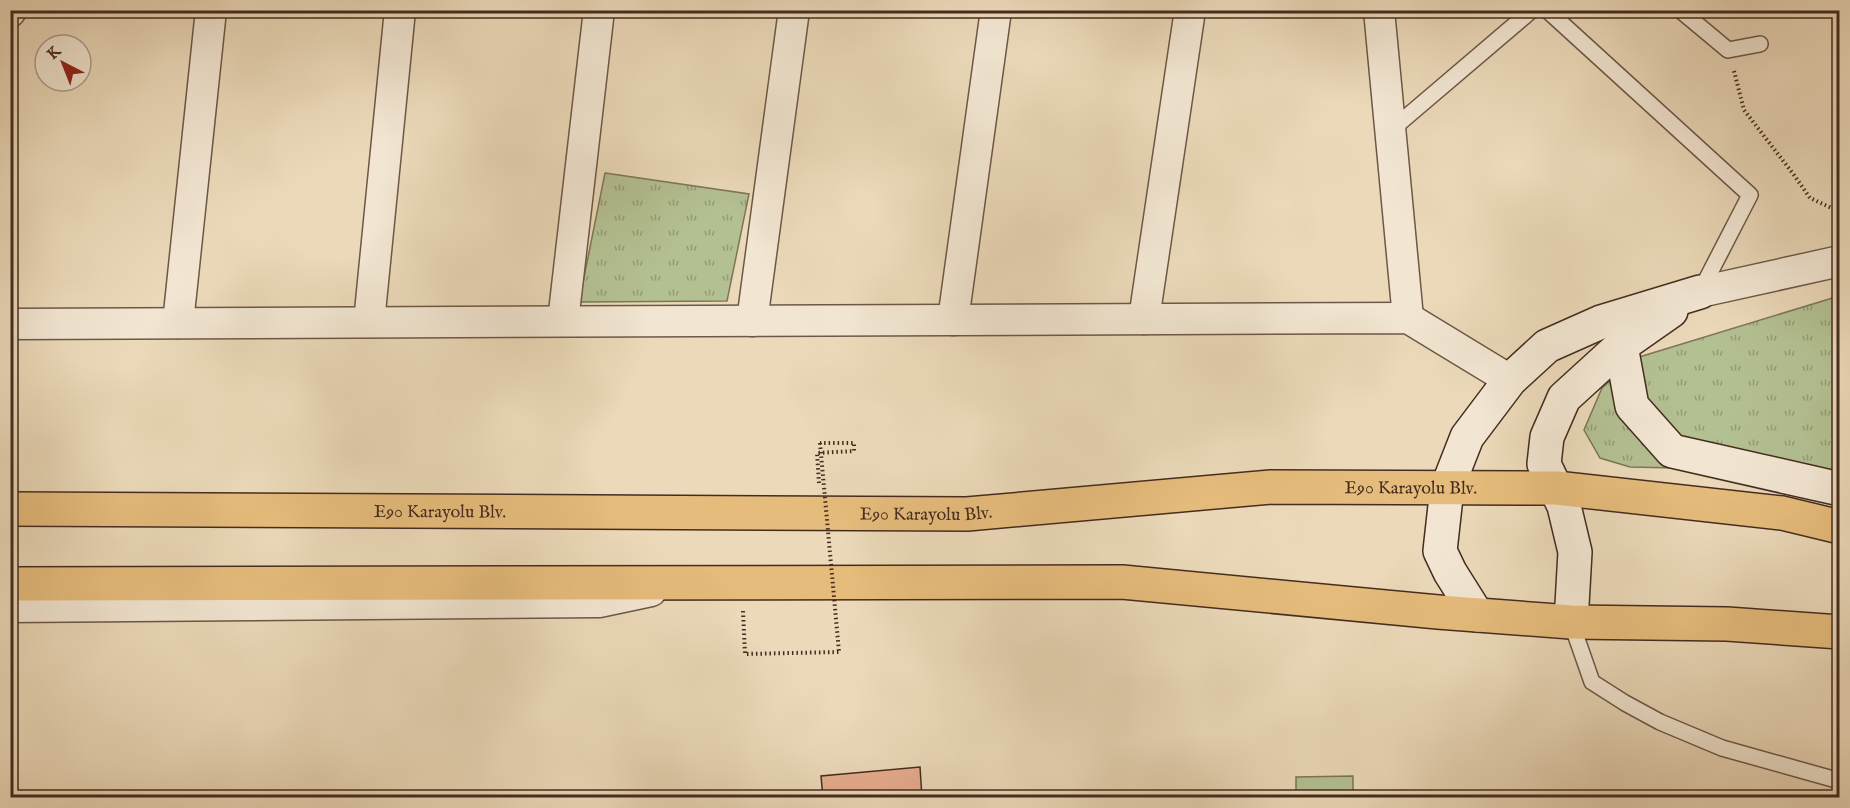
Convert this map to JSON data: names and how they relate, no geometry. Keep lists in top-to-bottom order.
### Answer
{
  "streets": {
    "highway": ["E90 Karayolu Blv."]
  },
  "north": "top left"
}
